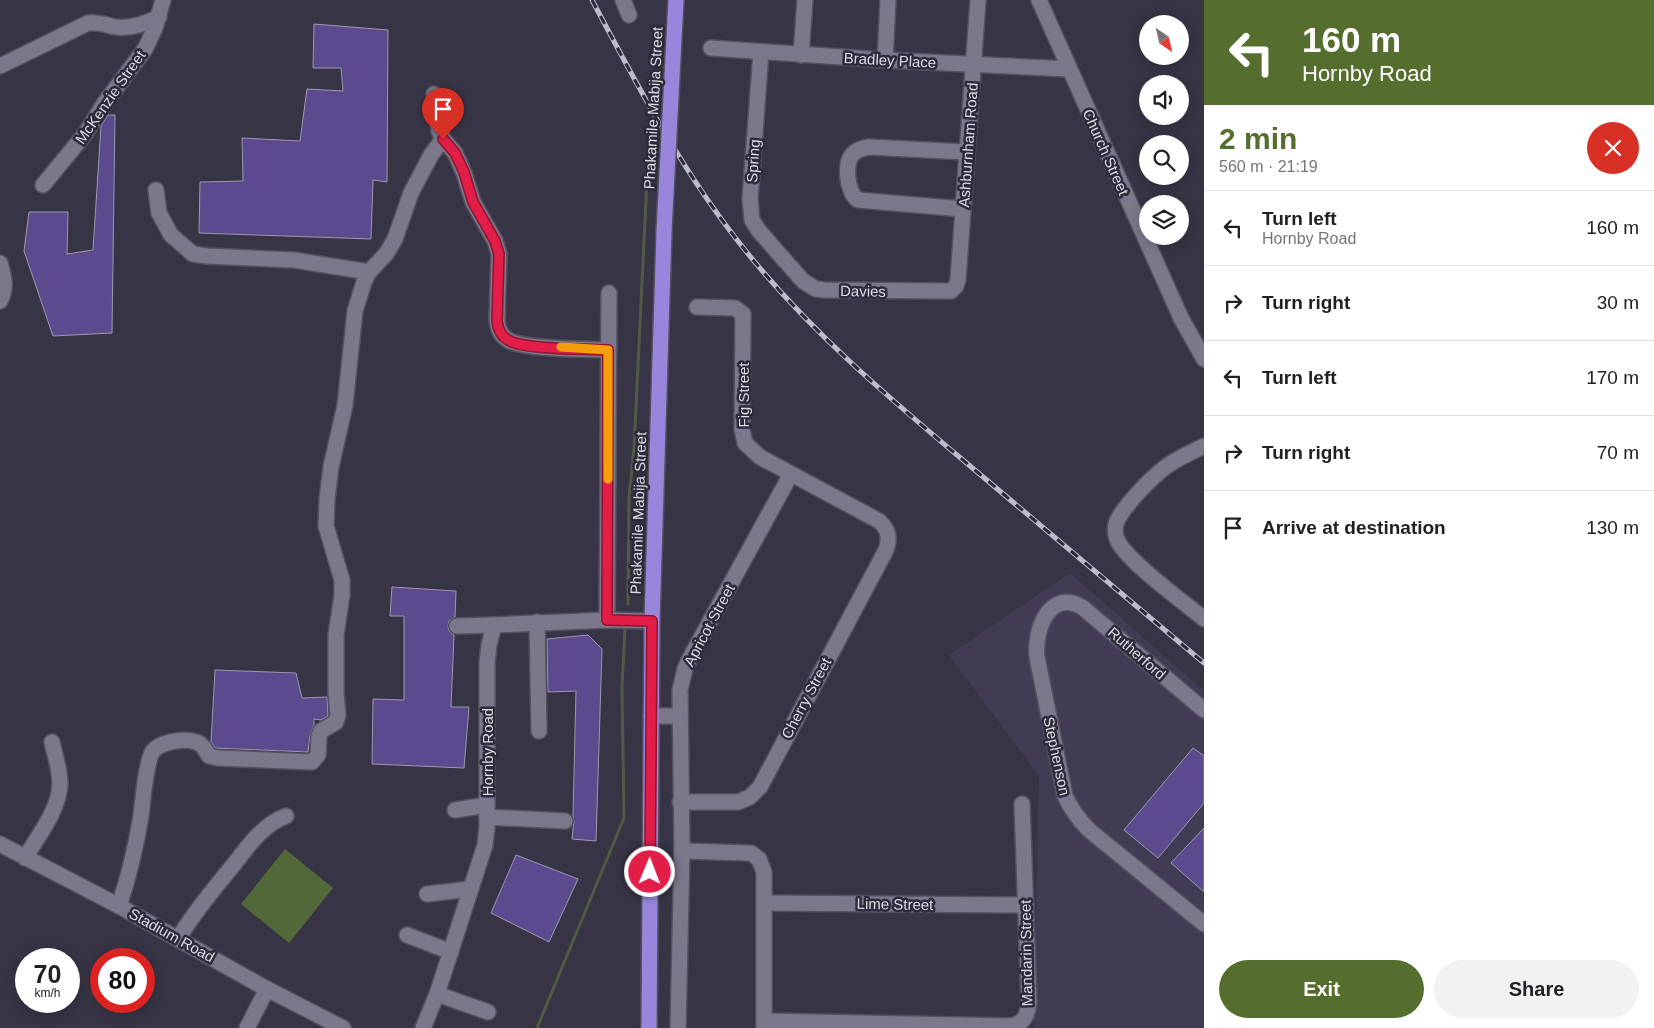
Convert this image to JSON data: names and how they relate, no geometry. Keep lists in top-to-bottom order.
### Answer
{
  "streets": {
    "highway": ["Phakamile Mabija Street"],
    "street": [
      "Bradley Place",
      "McKenzie Street",
      "Ashburnham Road",
      "Church Street",
      "Spring",
      "Davies",
      "Fig Street",
      "Apricot Street",
      "Rutherford",
      "Cherry Street",
      "Hornby Road",
      "Stephenson",
      "Lime Street",
      "Stadium Road",
      "Mandarin Street"
    ]
  },
  "crossings": [
    ["Bradley Place", "Ashburnham Road"],
    ["Bradley Place", "Church Street"],
    ["Bradley Place", "Spring"],
    ["Ashburnham Road", "Davies"],
    ["Spring", "Davies"],
    ["Fig Street", "Apricot Street"],
    ["Fig Street", "Cherry Street"],
    ["Apricot Street", "Cherry Street"],
    ["Rutherford", "Stephenson"],
    ["Lime Street", "Mandarin Street"]
  ],
  "north": "bottom right",
  "page": {
    "turn": ["160 m", "Hornby Road"],
    "heading": ["2 min", "560 m · 21:19"],
    "list": [
      {
        "name": "Turn left",
        "note": "Hornby Road",
        "value": "160 m"
      },
      {
        "name": "Turn right",
        "value": "30 m"
      },
      {
        "name": "Turn left",
        "value": "170 m"
      },
      {
        "name": "Turn right",
        "value": "70 m"
      },
      {
        "name": "Arrive at destination",
        "value": "130 m"
      }
    ],
    "speed": "70 km/h",
    "limit": "80",
    "buttons": ["Exit", "Share"]
  }
}
